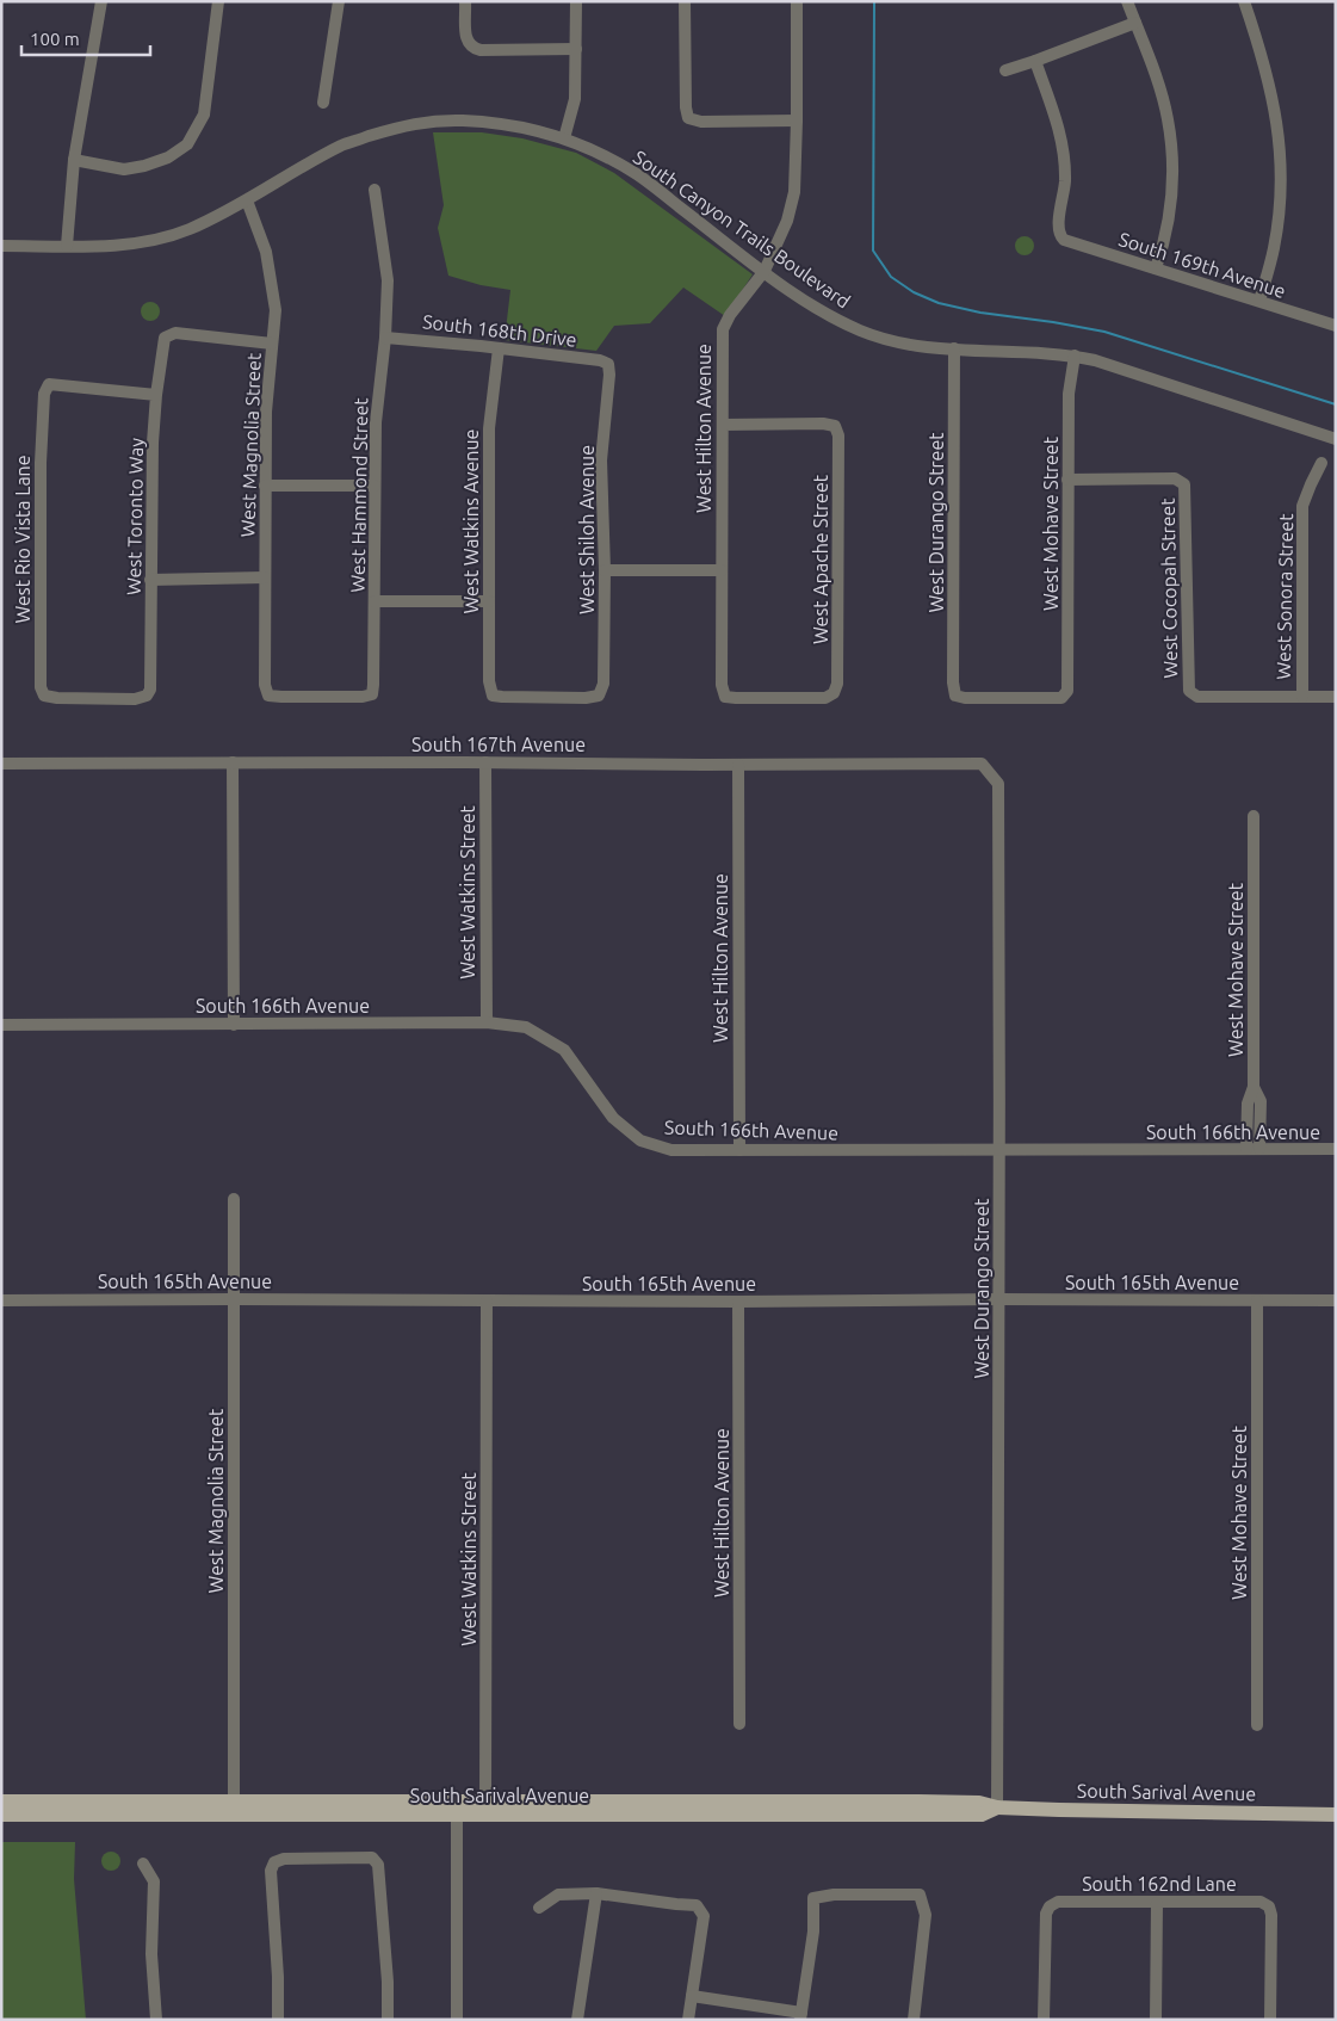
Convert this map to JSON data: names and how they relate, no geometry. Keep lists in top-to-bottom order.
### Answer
{
  "streets": {
    "main road": ["South Sarival Avenue"],
    "street": [
      "South Canyon Trails Boulevard",
      "South 169th Avenue",
      "South 168th Drive",
      "West Hilton Avenue",
      "West Magnolia Street",
      "West Hammond Street",
      "West Toronto Way",
      "West Watkins Avenue",
      "West Durango Street",
      "West Mohave Street",
      "West Shiloh Avenue",
      "West Rio Vista Lane",
      "West Apache Street",
      "West Cocopah Street",
      "West Sonora Street",
      "South 167th Avenue",
      "West Watkins Street",
      "South 166th Avenue",
      "South 165th Avenue",
      "South 162nd Lane"
    ]
  },
  "crossings": [
    ["South Canyon Trails Boulevard", "West Hilton Avenue"],
    ["South Canyon Trails Boulevard", "West Magnolia Street"],
    ["South Canyon Trails Boulevard", "West Durango Street"],
    ["South Canyon Trails Boulevard", "West Mohave Street"],
    ["South 168th Drive", "West Hammond Street"],
    ["South 168th Drive", "West Watkins Avenue"],
    ["South 168th Drive", "West Shiloh Avenue"],
    ["West Hilton Avenue", "West Apache Street"],
    ["West Hilton Avenue", "South 167th Avenue"],
    ["West Hilton Avenue", "South 166th Avenue"],
    ["West Hilton Avenue", "South 165th Avenue"],
    ["West Magnolia Street", "West Hammond Street"],
    ["West Magnolia Street", "West Toronto Way"],
    ["West Magnolia Street", "South 165th Avenue"],
    ["West Magnolia Street", "South Sarival Avenue"],
    ["West Toronto Way", "West Rio Vista Lane"],
    ["West Watkins Avenue", "West Shiloh Avenue"],
    ["West Durango Street", "West Mohave Street"],
    ["West Durango Street", "South 167th Avenue"],
    ["West Durango Street", "South 166th Avenue"],
    ["West Durango Street", "South 165th Avenue"],
    ["West Durango Street", "South Sarival Avenue"],
    ["West Mohave Street", "West Cocopah Street"],
    ["West Mohave Street", "South 166th Avenue"],
    ["West Mohave Street", "South 165th Avenue"],
    ["West Cocopah Street", "West Sonora Street"],
    ["South 167th Avenue", "West Watkins Street"],
    ["West Watkins Street", "South 166th Avenue"],
    ["West Watkins Street", "South 165th Avenue"],
    ["West Watkins Street", "South Sarival Avenue"]
  ],
  "scale_bar": "100 m"
}
